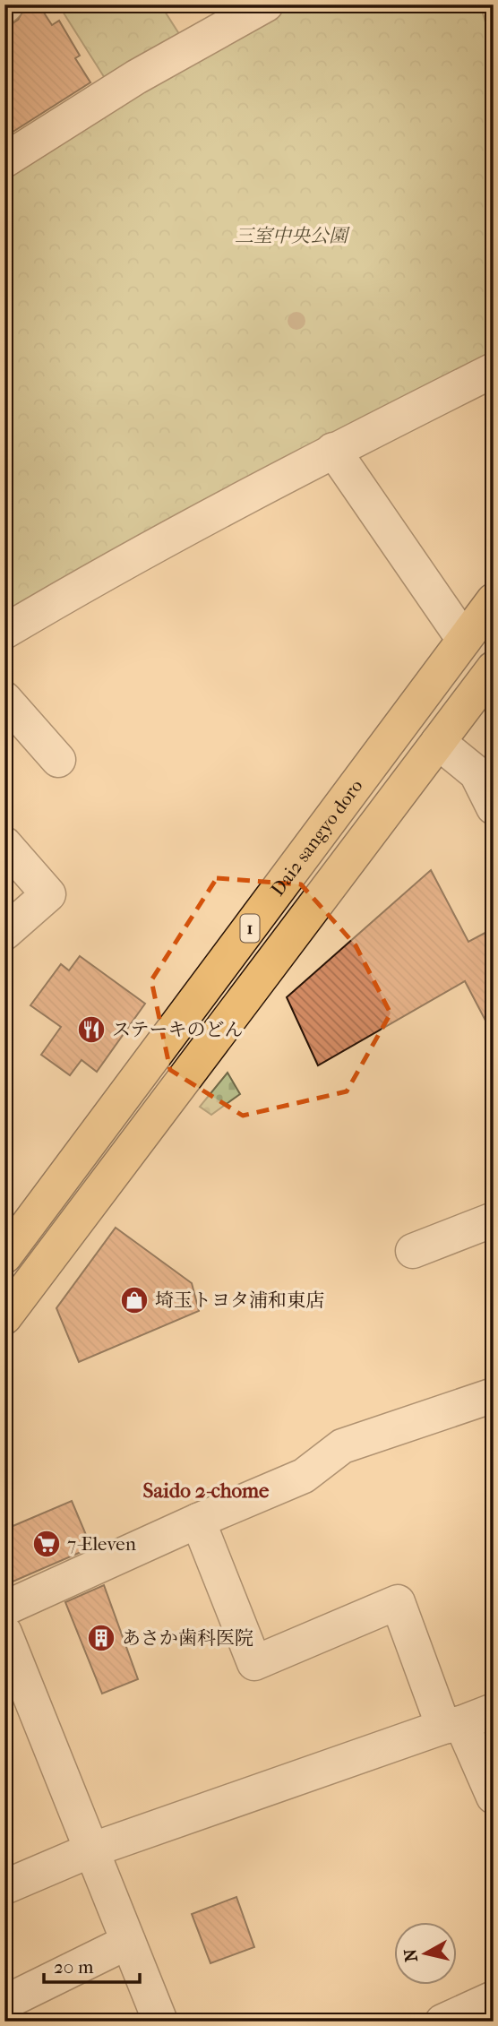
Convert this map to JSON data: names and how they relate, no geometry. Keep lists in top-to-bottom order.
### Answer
{
  "streets": {
    "main road": ["Dai2 sangyo doro", "1"]
  },
  "districts": ["Saido 2-chome"],
  "parks": ["三室中央公園"],
  "places": {
    "restaurant": ["ステーキのどん"],
    "shop": ["埼玉トヨタ浦和東店"],
    "supermarket": ["7-Eleven"],
    "building": ["あさか歯科医院"]
  },
  "scale_bar": "20 m",
  "north": "left"
}
